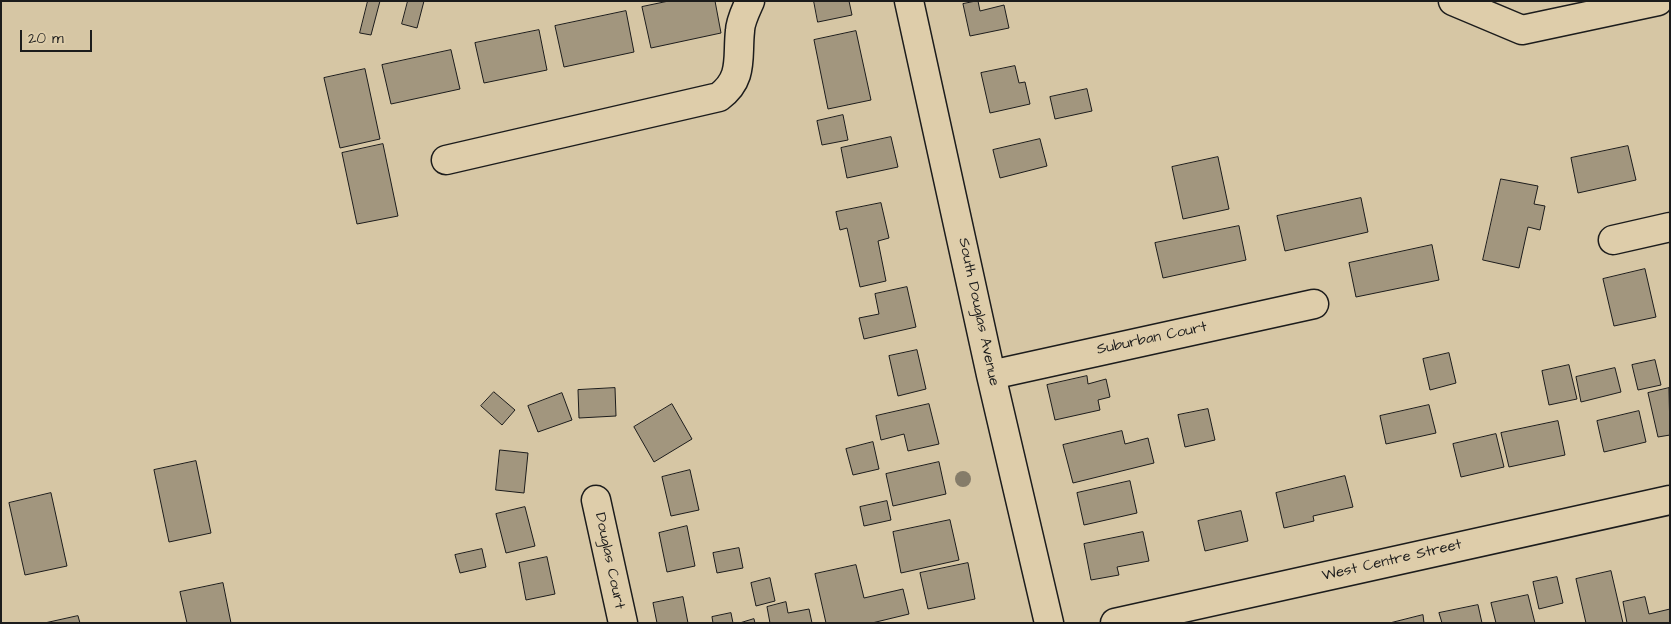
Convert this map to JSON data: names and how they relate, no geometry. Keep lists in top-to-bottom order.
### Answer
{
  "streets": {
    "street": [
      "South Douglas Avenue",
      "Suburban Court",
      "Douglas Court",
      "West Centre Street"
    ]
  },
  "crossings": [
    ["South Douglas Avenue", "Suburban Court"]
  ],
  "scale_bar": "20 m"
}
